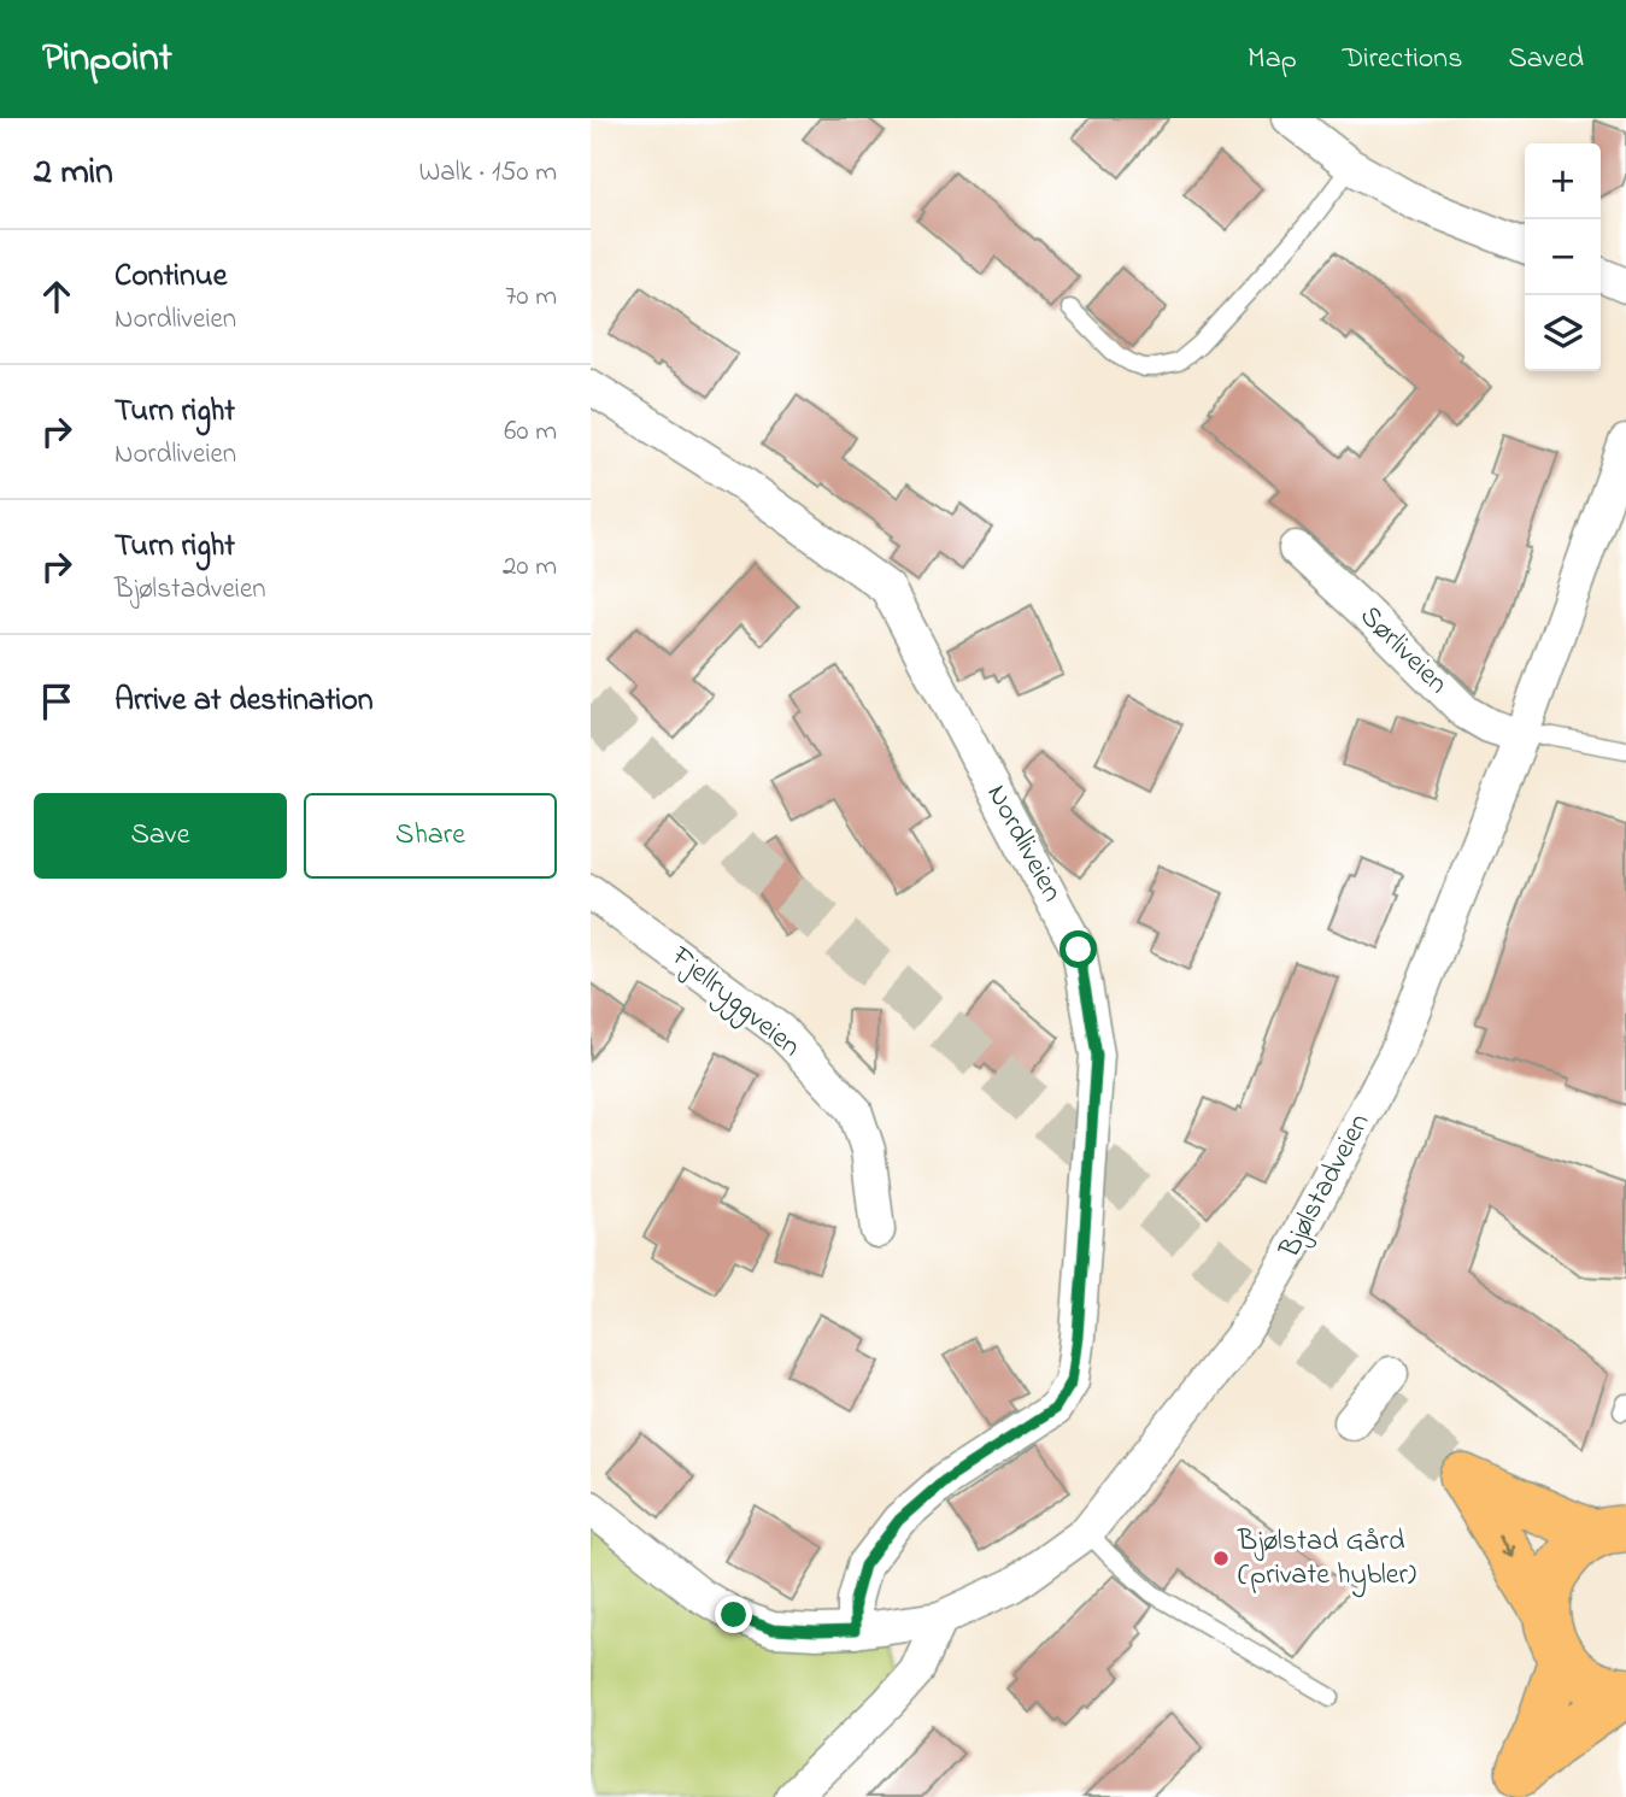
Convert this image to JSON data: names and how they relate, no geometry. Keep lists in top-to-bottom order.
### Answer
{
  "streets": {
    "street": [
      "Sørliveien",
      "Nordliveien",
      "Fjellryggveien",
      "Bjølstadveien"
    ]
  },
  "crossings": [
    ["Sørliveien", "Bjølstadveien"],
    ["Nordliveien", "Bjølstadveien"]
  ],
  "places": ["Bjølstad Gård (private hybler)"],
  "page": {
    "header": "Pinpoint",
    "nav": ["Map", "Directions", "Saved"],
    "heading": ["2 min", "Walk · 150 m"],
    "map_buttons": ["+", "−"],
    "list": [
      ["Continue", "Nordliveien", "70 m"],
      ["Turn right", "Nordliveien", "60 m"],
      ["Turn right", "Bjølstadveien", "20 m"],
      "Arrive at destination"
    ],
    "buttons": ["Save", "Share"]
  }
}
